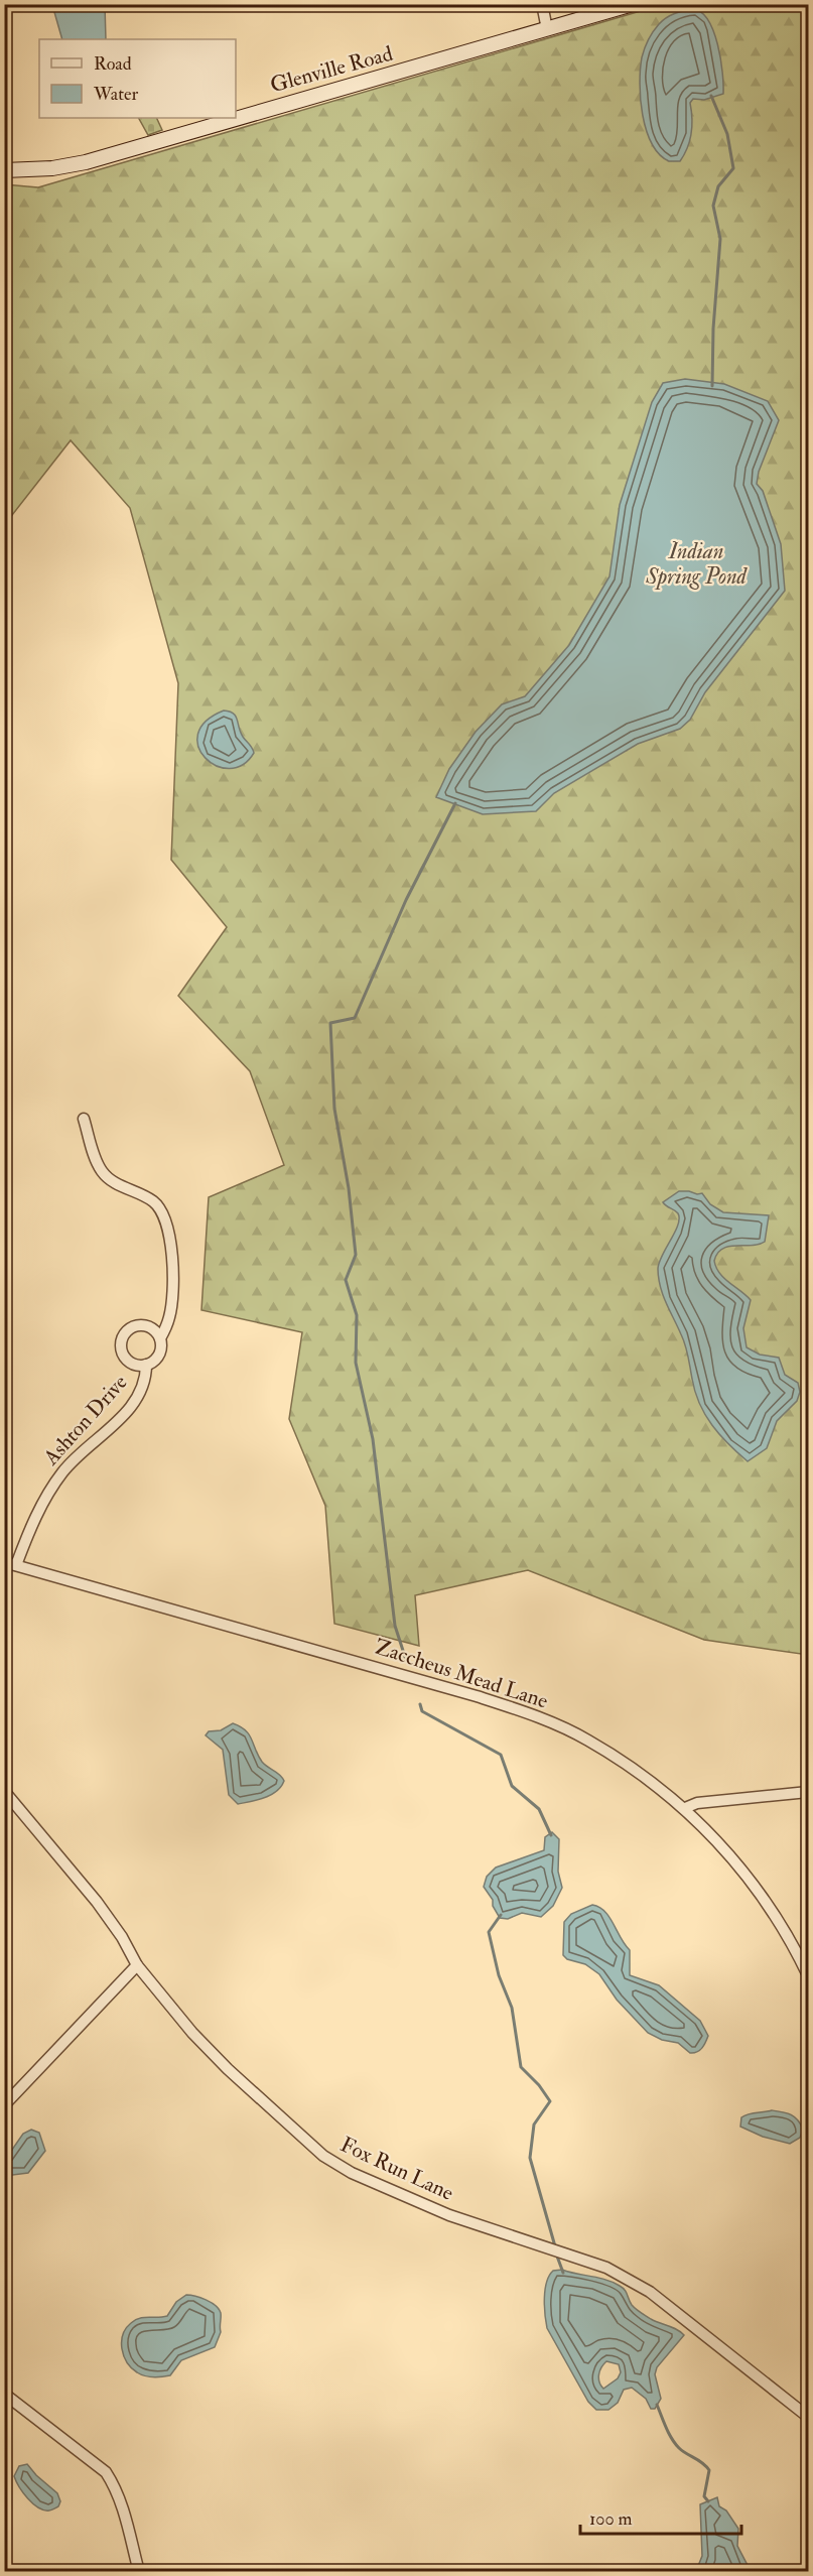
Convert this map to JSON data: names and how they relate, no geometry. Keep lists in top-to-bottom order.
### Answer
{
  "streets": {
    "main road": ["Glenville Road"],
    "street": ["Ashton Drive", "Zaccheus Mead Lane", "Fox Run Lane"]
  },
  "crossings": [
    ["Ashton Drive", "Zaccheus Mead Lane"]
  ],
  "water": ["Indian Spring Pond"],
  "legend": ["Road", "Water"],
  "scale_bar": "100 m"
}
